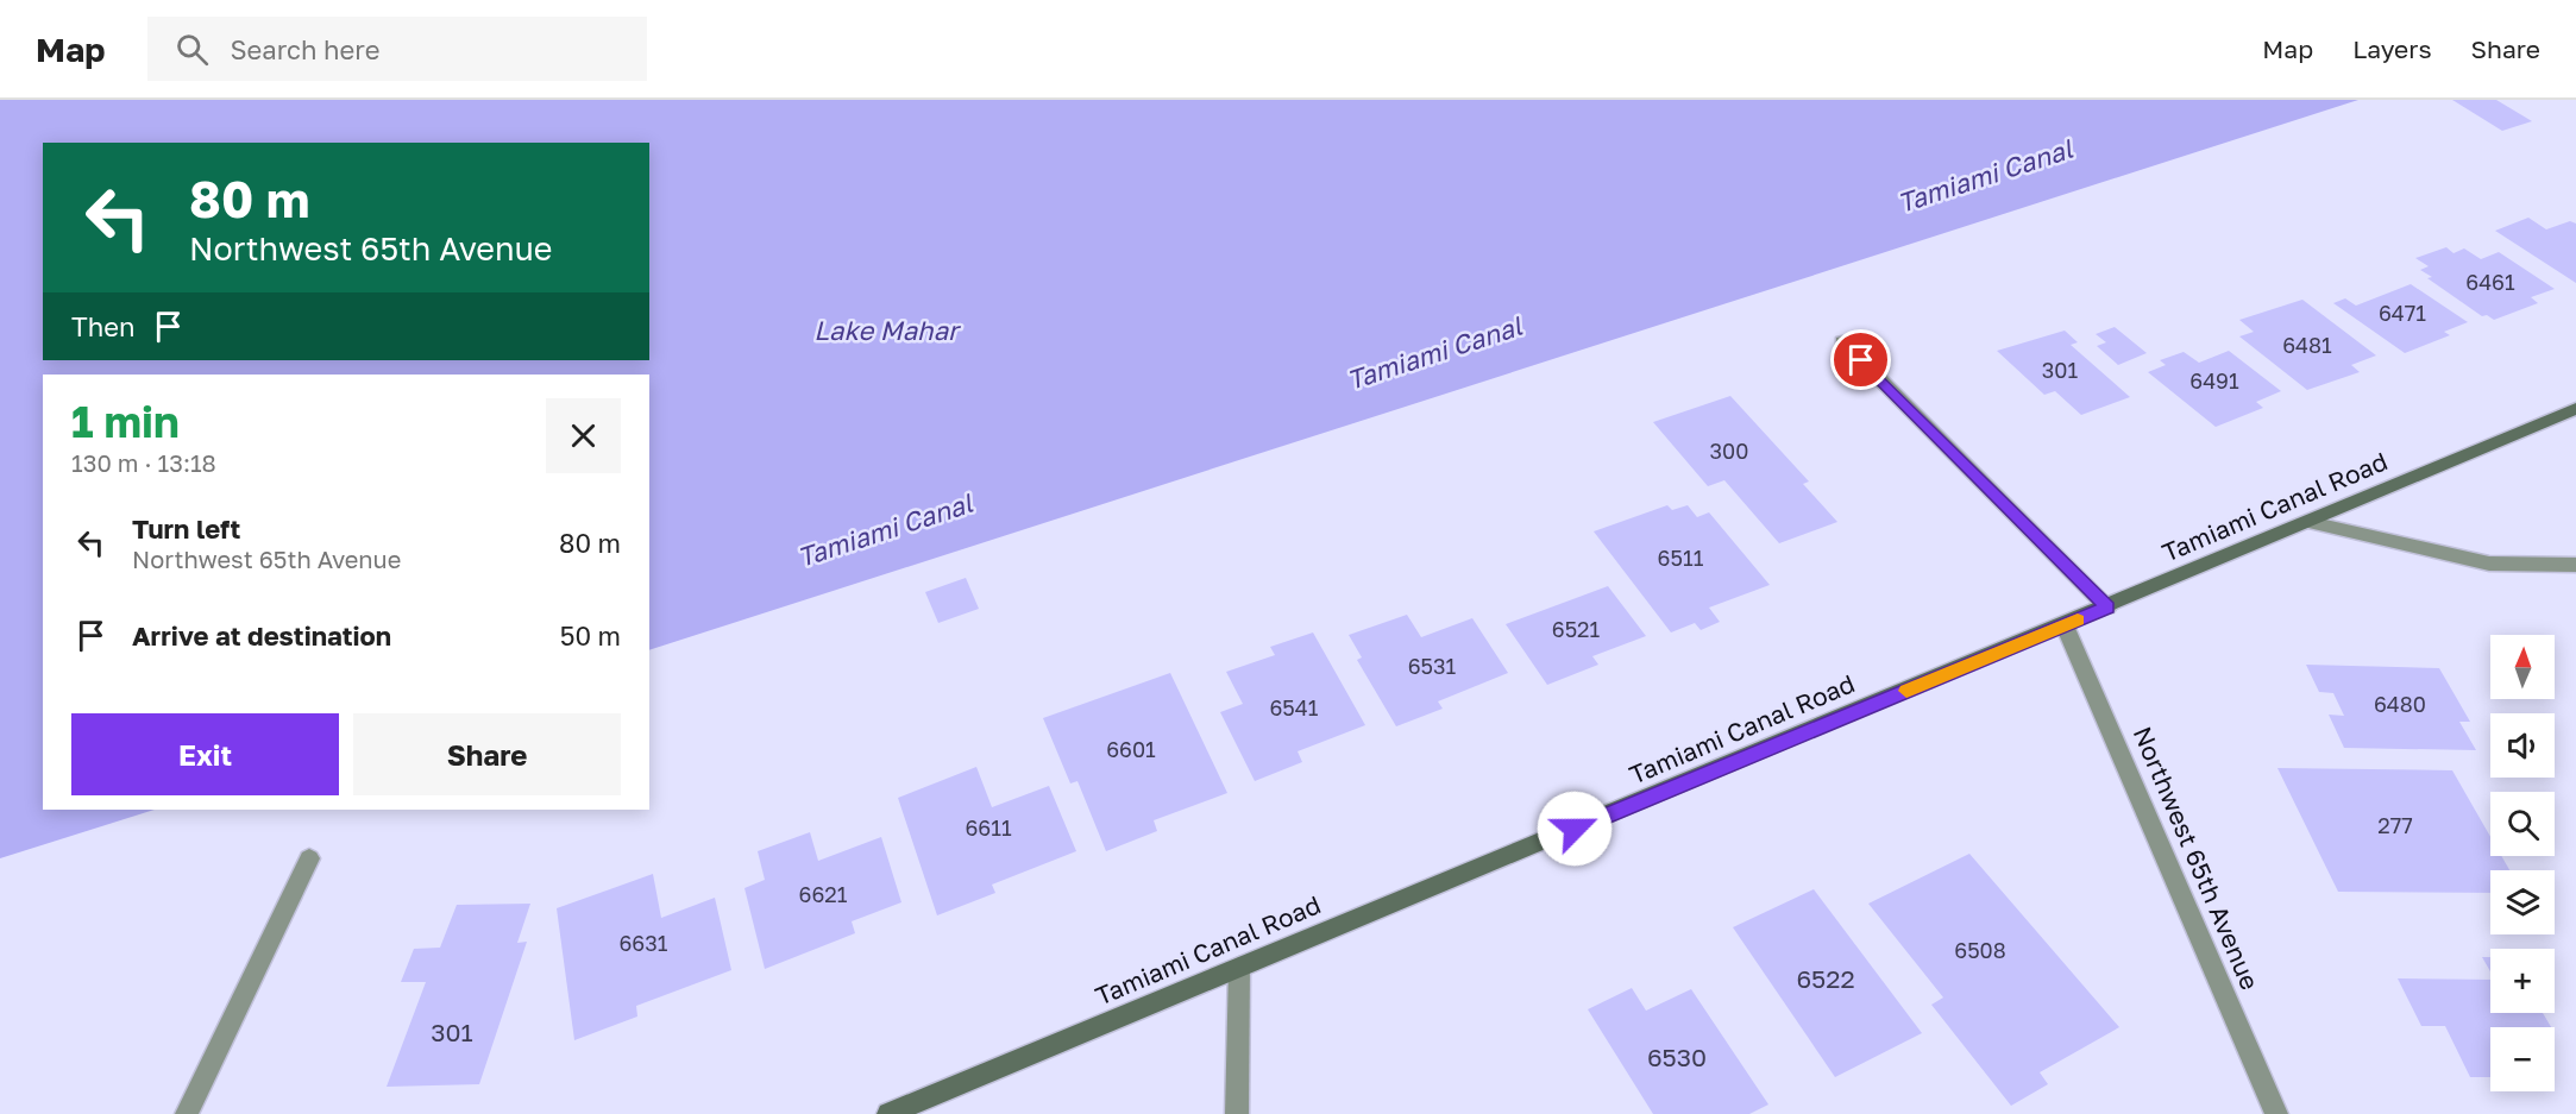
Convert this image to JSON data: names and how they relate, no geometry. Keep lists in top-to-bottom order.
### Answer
{
  "streets": {
    "street": ["Tamiami Canal Road", "Northwest 65th Avenue"]
  },
  "crossings": [
    ["Tamiami Canal Road", "Northwest 65th Avenue"]
  ],
  "water": ["Tamiami Canal", "Lake Mahar"],
  "house_numbers": [
    "6461",
    "6471",
    "6481",
    "301",
    "6491",
    "300",
    "6511",
    "6521",
    "6531",
    "6480",
    "6541",
    "6601",
    "277",
    "6611",
    "6621",
    "6631",
    "6508",
    "6522",
    "301",
    "6530"
  ],
  "north": "top",
  "page": {
    "header": "Map",
    "search": "Search here",
    "nav": ["Map", "Layers", "Share"],
    "turn": ["80 m", "Northwest 65th Avenue"],
    "then": "Then",
    "heading": ["1 min", "130 m · 13:18"],
    "list": [
      {
        "name": "Turn left",
        "note": "Northwest 65th Avenue",
        "value": "80 m"
      },
      {
        "name": "Arrive at destination",
        "value": "50 m"
      }
    ],
    "map_buttons": ["+", "−"],
    "buttons": ["Exit", "Share"]
  }
}
